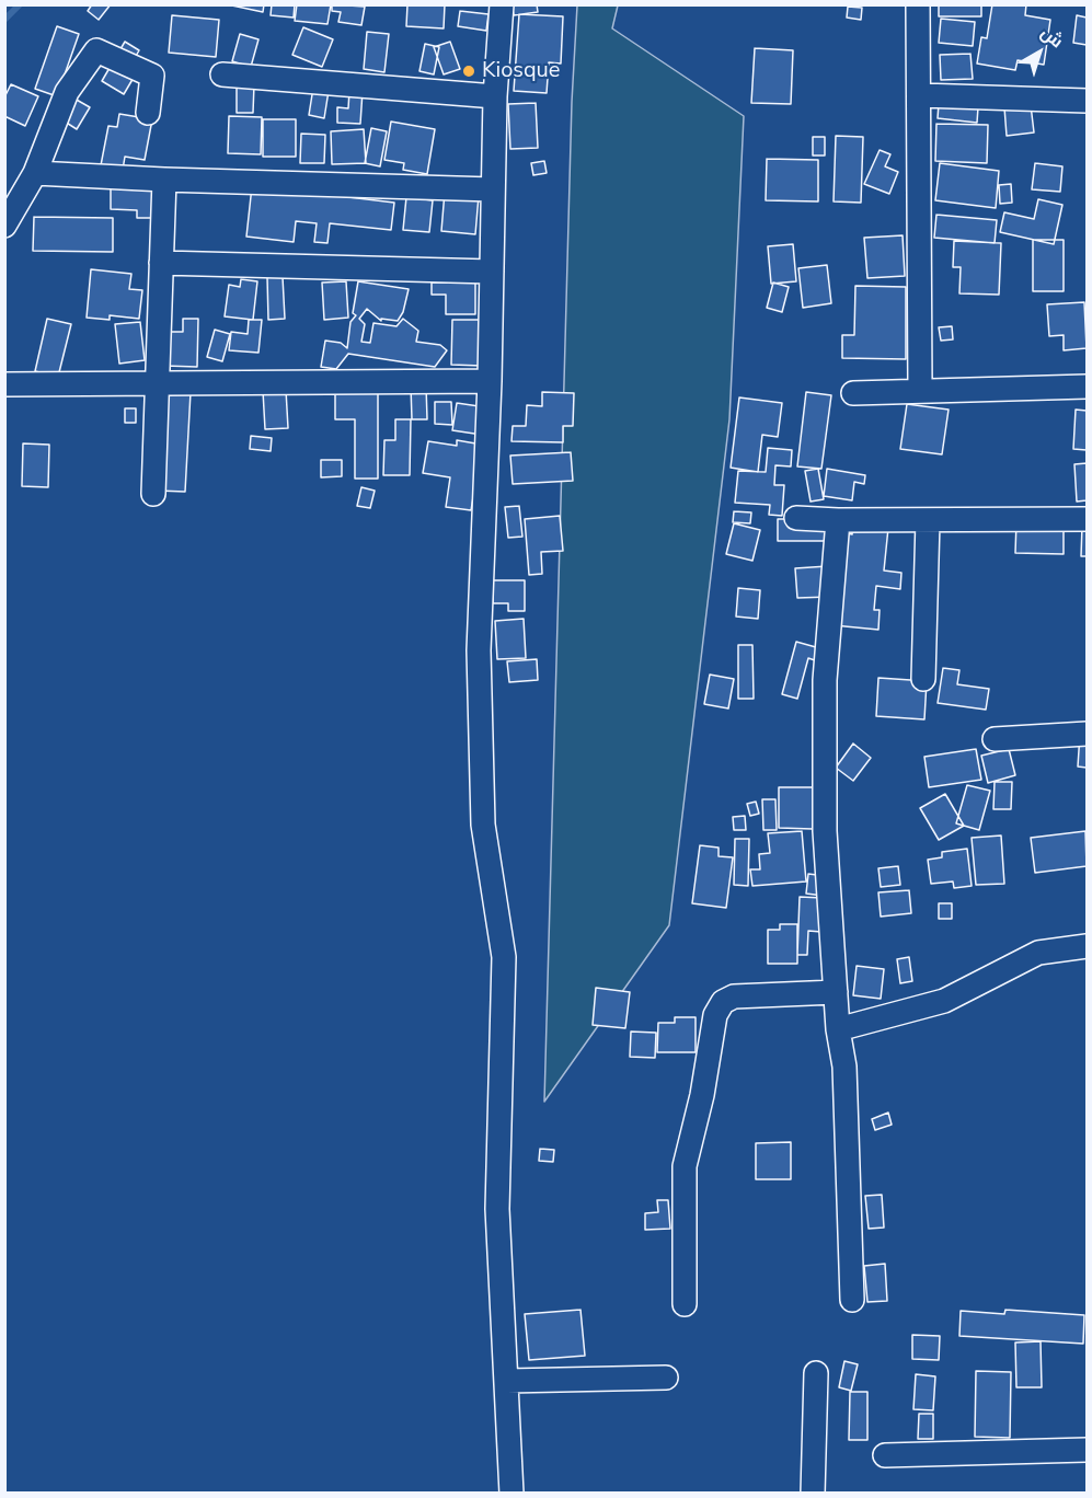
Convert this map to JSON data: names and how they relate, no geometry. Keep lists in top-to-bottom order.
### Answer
{
  "places": ["Kiosque"],
  "north": "top right"
}
